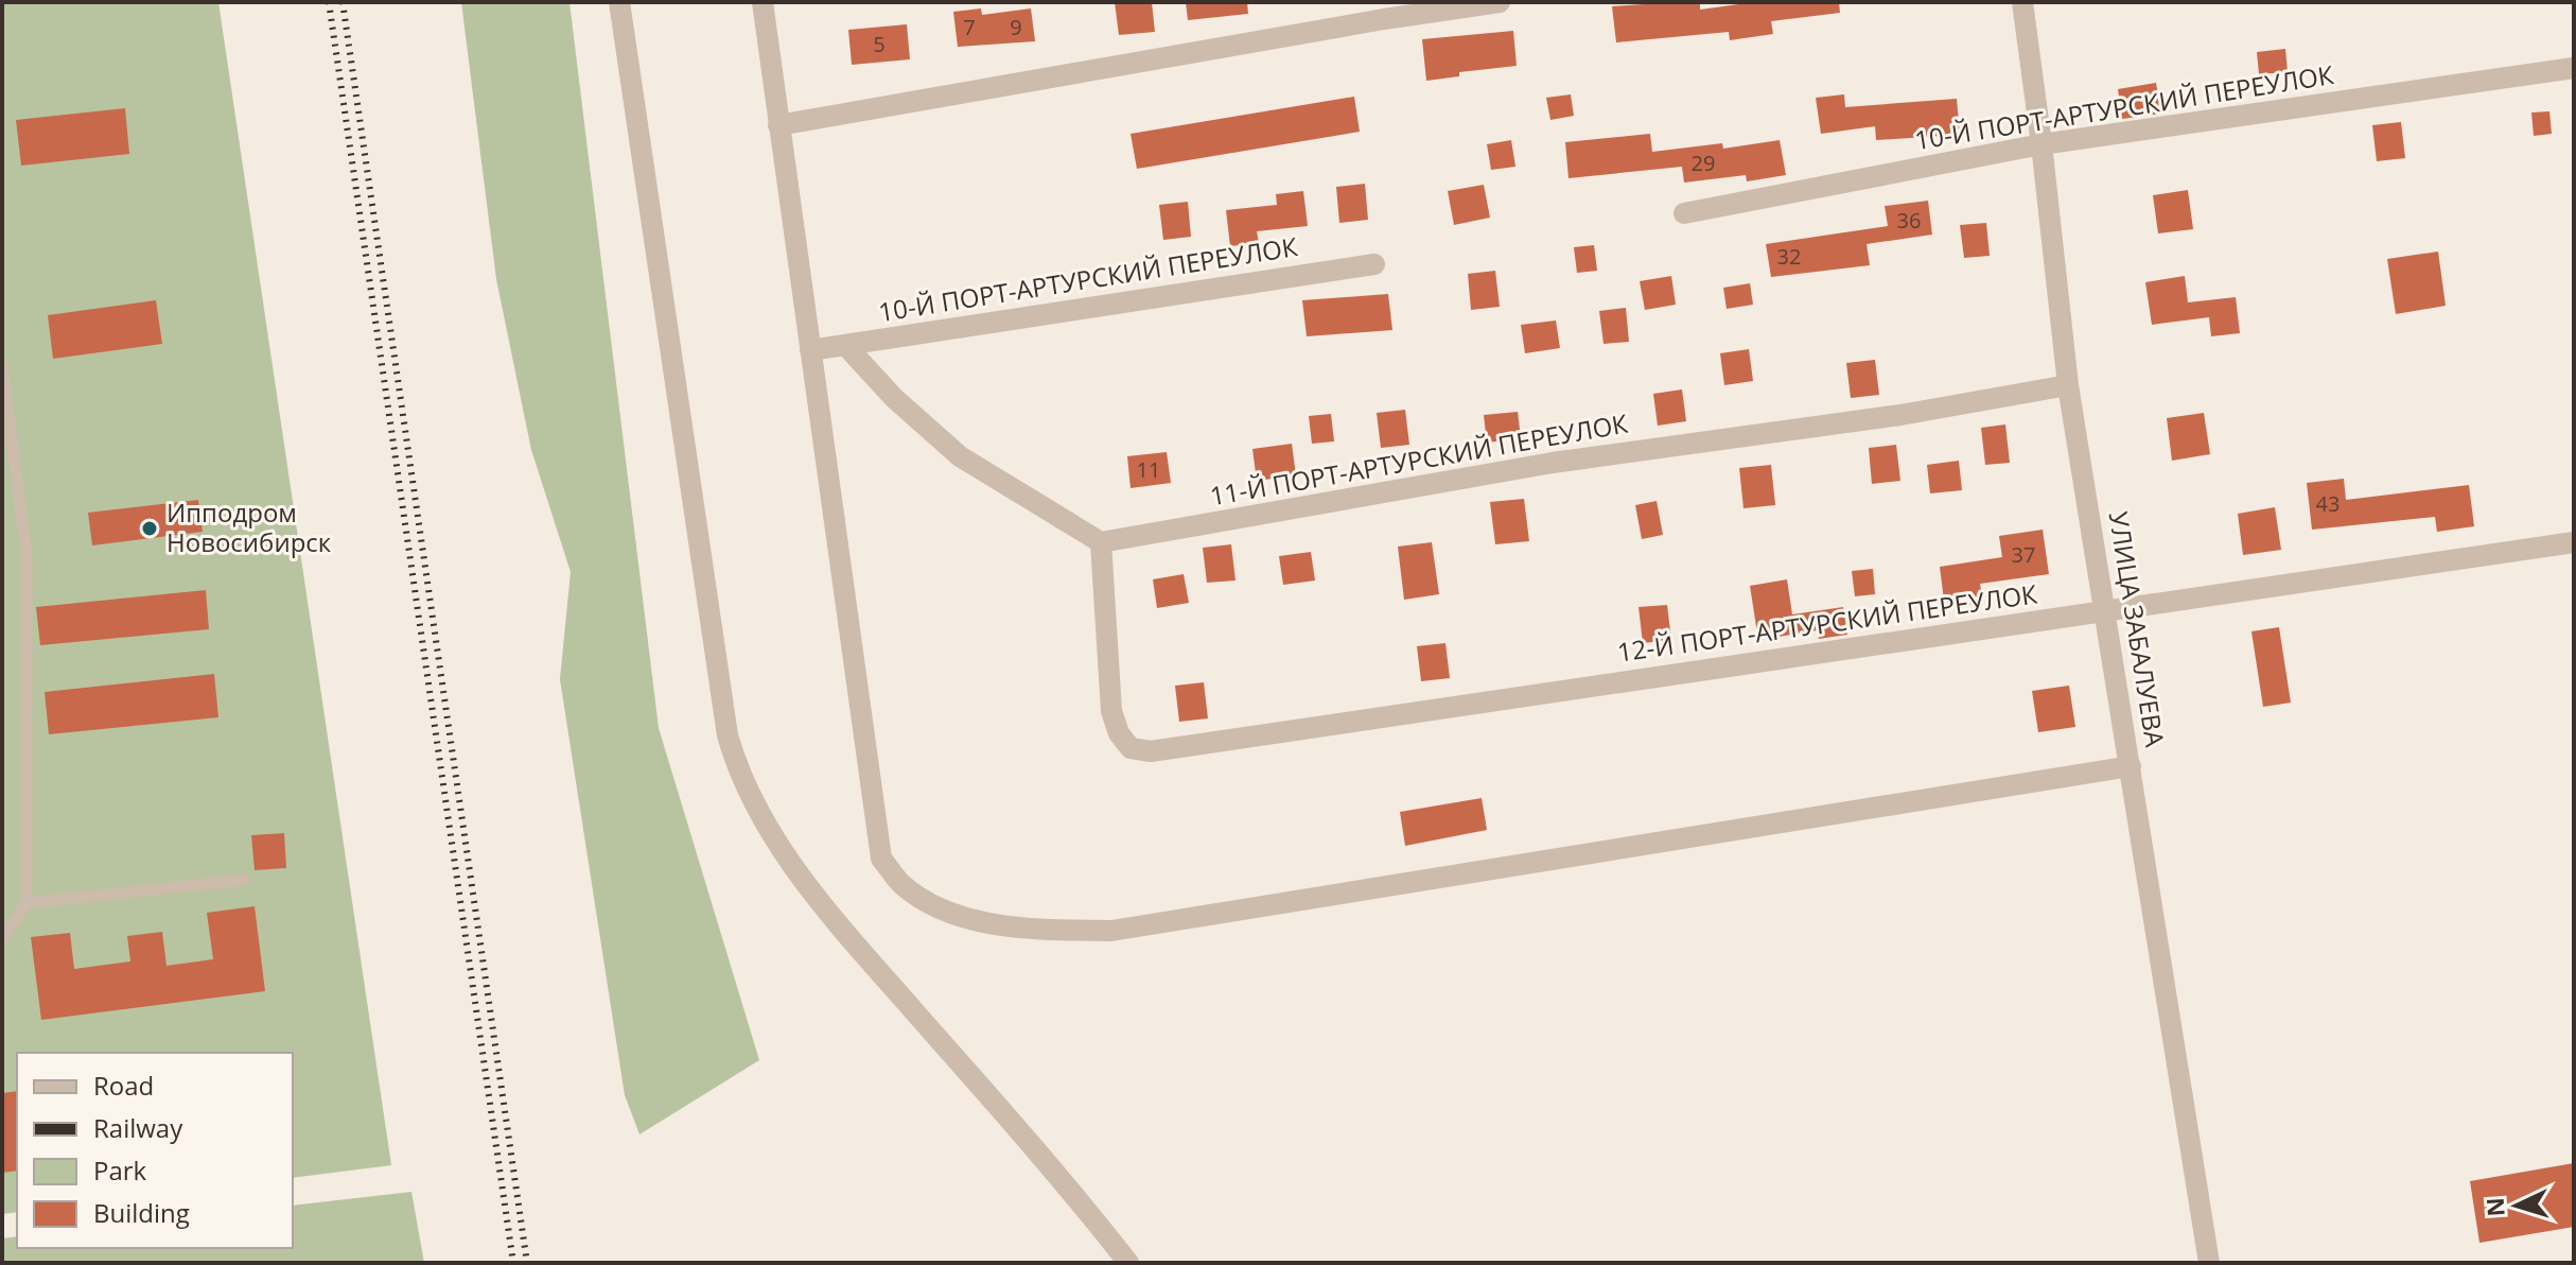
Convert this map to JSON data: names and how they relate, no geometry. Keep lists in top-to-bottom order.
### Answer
{
  "streets": {
    "street": [
      "10-Й ПОРТ-АРТУРСКИЙ ПЕРЕУЛОК",
      "11-Й ПОРТ-АРТУРСКИЙ ПЕРЕУЛОК",
      "12-Й ПОРТ-АРТУРСКИЙ ПЕРЕУЛОК",
      "УЛИЦА ЗАБАЛУЕВА"
    ]
  },
  "crossings": [
    ["10-Й ПОРТ-АРТУРСКИЙ ПЕРЕУЛОК", "УЛИЦА ЗАБАЛУЕВА"],
    ["11-Й ПОРТ-АРТУРСКИЙ ПЕРЕУЛОК", "12-Й ПОРТ-АРТУРСКИЙ ПЕРЕУЛОК"],
    ["11-Й ПОРТ-АРТУРСКИЙ ПЕРЕУЛОК", "УЛИЦА ЗАБАЛУЕВА"],
    ["12-Й ПОРТ-АРТУРСКИЙ ПЕРЕУЛОК", "УЛИЦА ЗАБАЛУЕВА"]
  ],
  "places": ["Ипподром Новосибирск"],
  "house_numbers": [
    "7",
    "9",
    "5",
    "29",
    "36",
    "32",
    "11",
    "43",
    "37"
  ],
  "legend": [
    "Road",
    "Railway",
    "Park",
    "Building"
  ],
  "north": "left"
}
